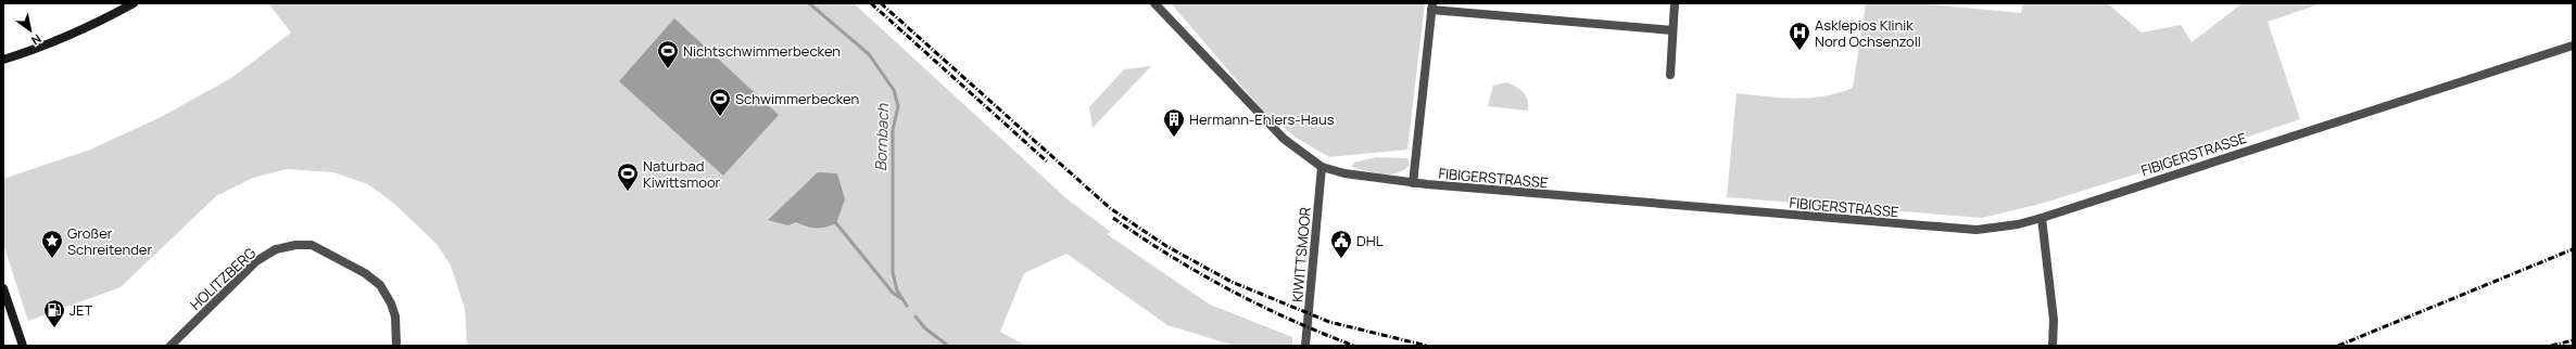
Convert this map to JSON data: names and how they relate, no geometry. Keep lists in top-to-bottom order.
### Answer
{
  "streets": {
    "street": ["FIBIGERSTRASSE", "KIWITTSMOOR", "HOLITZBERG"]
  },
  "crossings": [
    ["FIBIGERSTRASSE", "KIWITTSMOOR"]
  ],
  "water": ["Bornbach"],
  "places": {
    "hospital": ["Asklepios Klinik Nord Ochsenzoll"],
    "sports": ["Nichtschwimmerbecken", "Schwimmerbecken", "Naturbad Kiwittsmoor"],
    "building": ["Hermann-Ehlers-Haus"],
    "place": ["Großer Schreitender"],
    "public building": ["DHL"],
    "fuel station": ["JET"]
  },
  "north": "bottom right"
}
